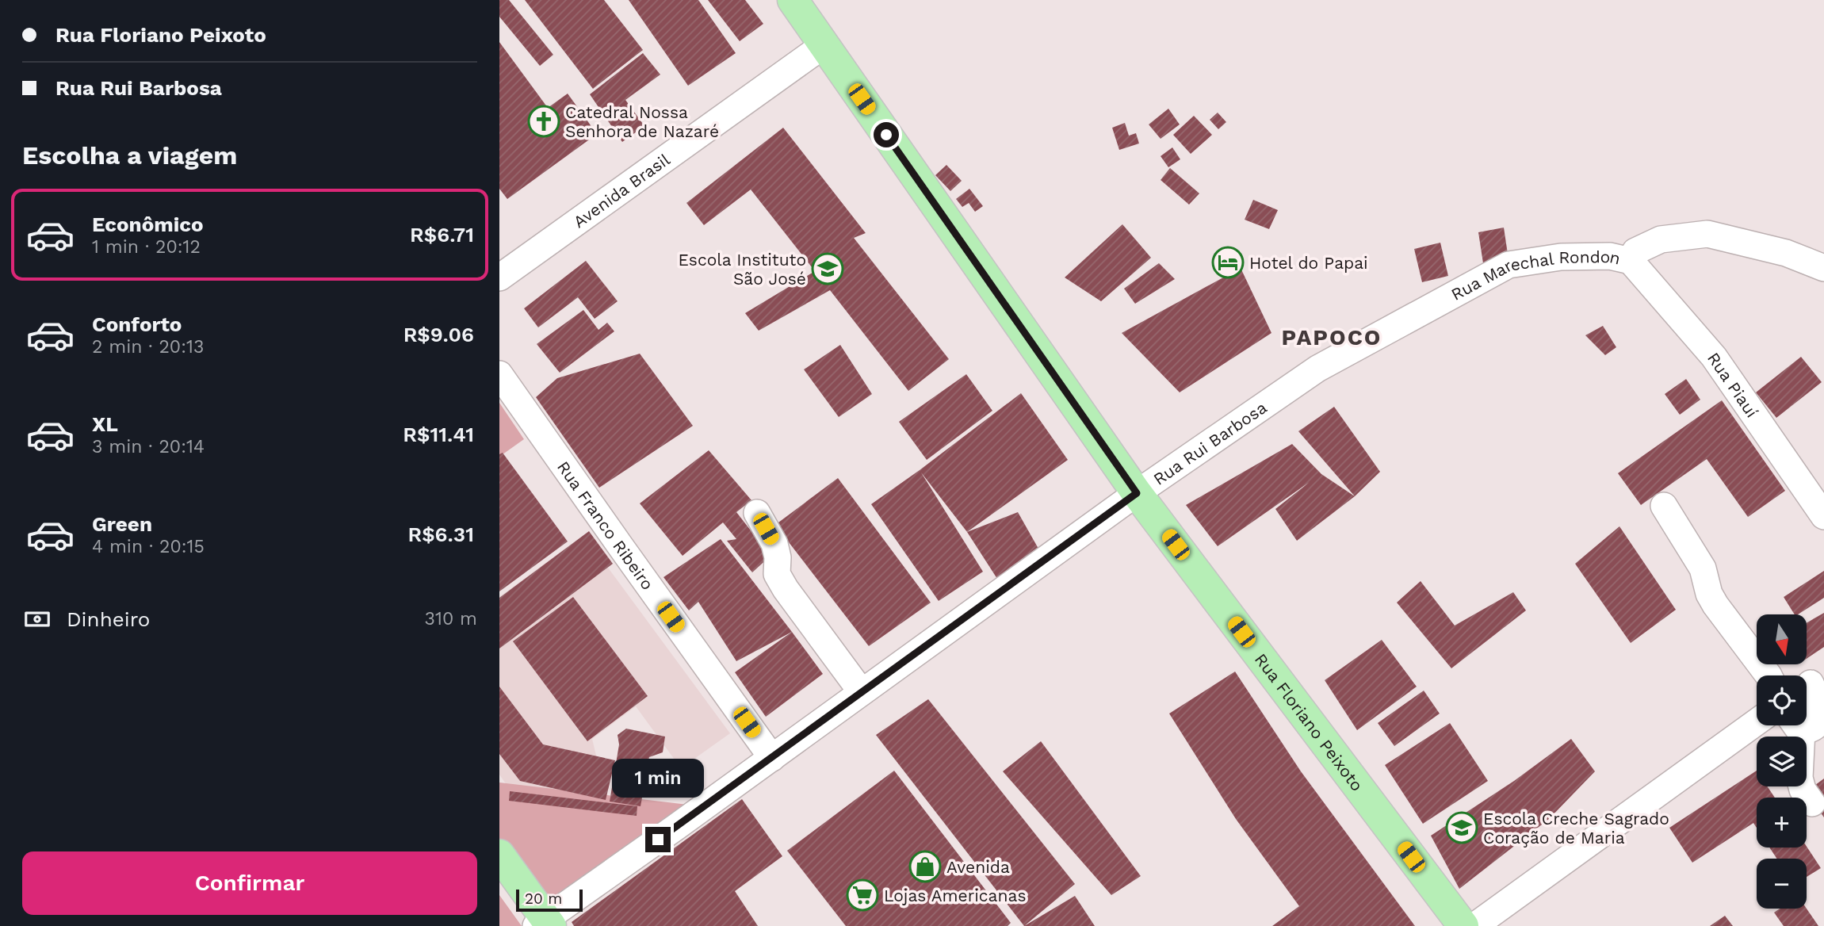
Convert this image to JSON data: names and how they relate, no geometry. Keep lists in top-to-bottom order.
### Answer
{
  "streets": {
    "main road": ["Rua Floriano Peixoto"],
    "street": [
      "Avenida Brasil",
      "Rua Marechal Rondon",
      "Rua Piauí",
      "Rua Rui Barbosa",
      "Rua Franco Ribeiro"
    ]
  },
  "crossings": [
    ["Avenida Brasil", "Rua Floriano Peixoto"],
    ["Rua Marechal Rondon", "Rua Piauí"],
    ["Rua Marechal Rondon", "Rua Rui Barbosa"],
    ["Rua Rui Barbosa", "Rua Franco Ribeiro"],
    ["Rua Rui Barbosa", "Rua Floriano Peixoto"]
  ],
  "districts": ["PAPOCO"],
  "places": {
    "church": ["Catedral Nossa Senhora de Nazaré"],
    "hotel": ["Hotel do Papai"],
    "school or university": ["Escola Instituto São José", "Escola Creche Sagrado Coração de Maria"],
    "shop": ["Avenida"],
    "supermarket": ["Lojas Americanas"]
  },
  "scale_bar": "20 m",
  "north": "bottom",
  "page": {
    "banner": ["Rua Floriano Peixoto", "Rua Rui Barbosa"],
    "heading": "Escolha a viagem",
    "list": [
      {
        "name": "Econômico",
        "note": "1 min · 20:12",
        "value": "R$6.71"
      },
      {
        "name": "Conforto",
        "note": "2 min · 20:13",
        "value": "R$9.06"
      },
      {
        "name": "XL",
        "note": "3 min · 20:14",
        "value": "R$11.41"
      },
      {
        "name": "Green",
        "note": "4 min · 20:15",
        "value": "R$6.31"
      }
    ],
    "pay": ["Dinheiro", "310 m"],
    "map_buttons": ["+", "−"],
    "bubble": "1 min",
    "buttons": "Confirmar",
    "scale": "20 m"
  }
}
